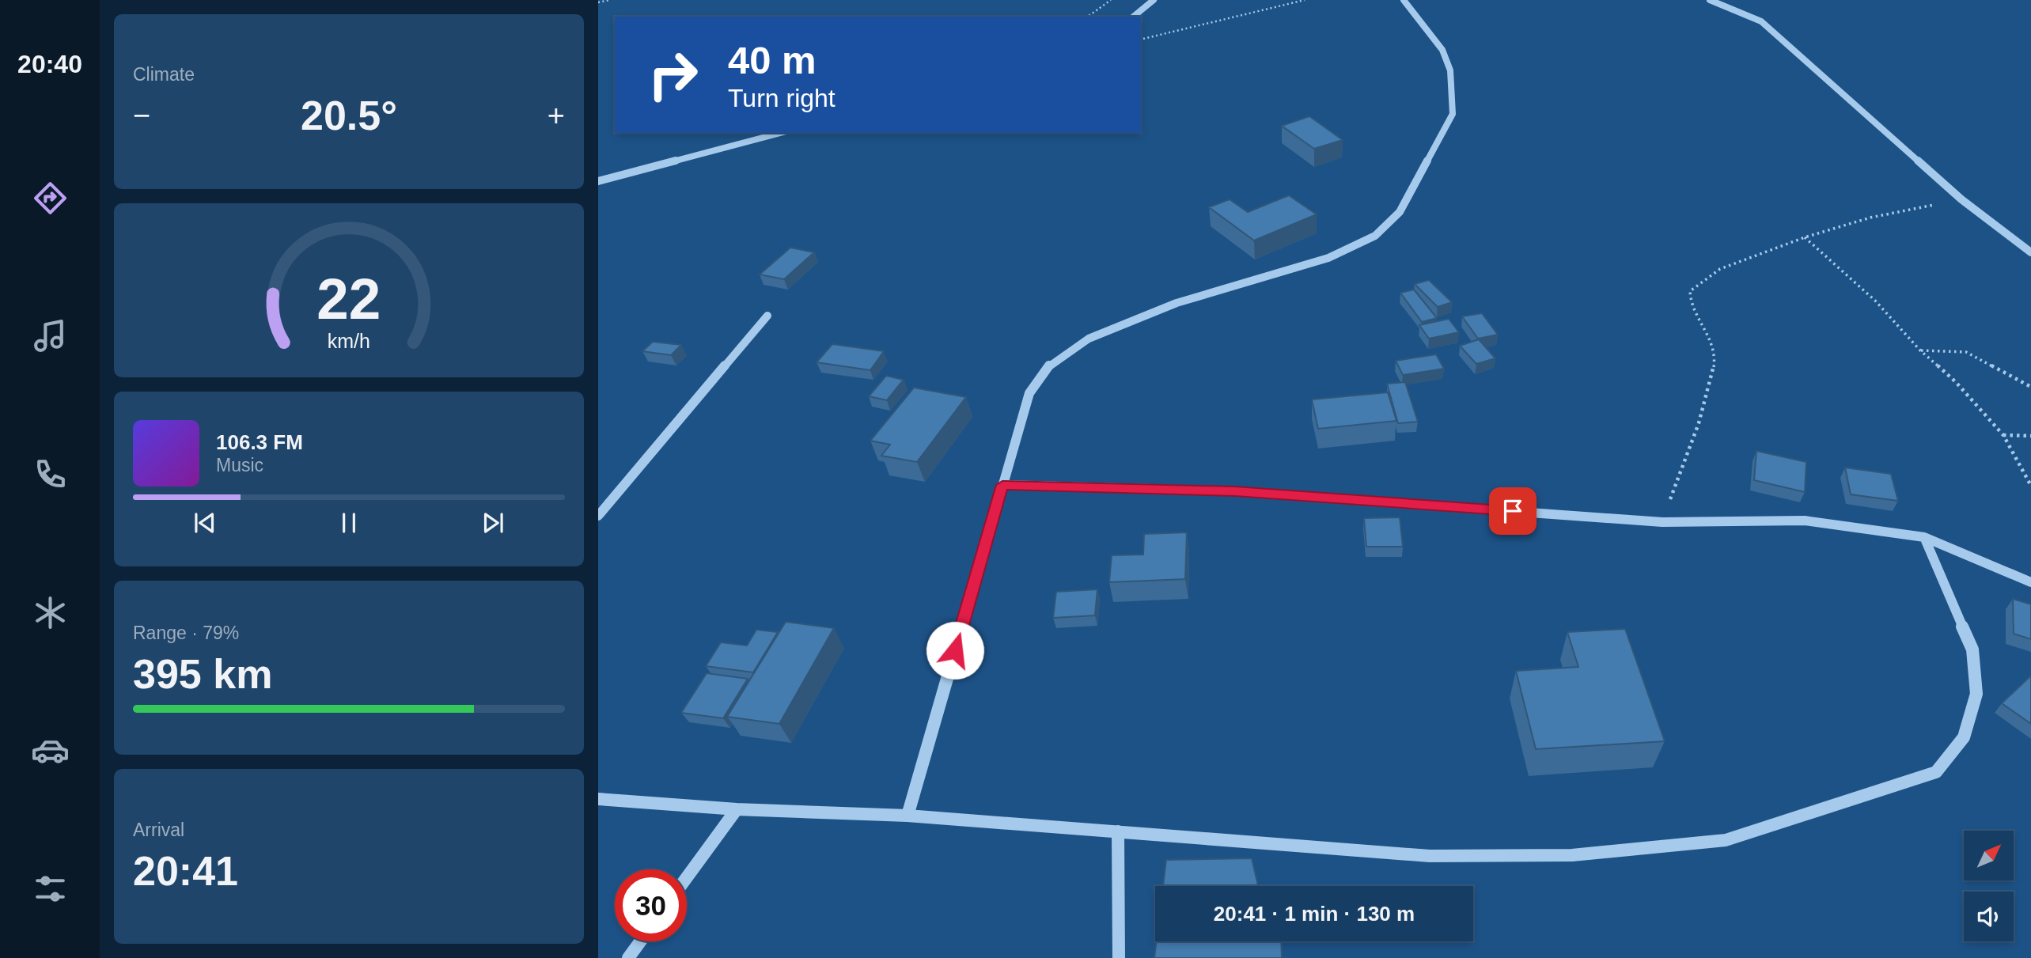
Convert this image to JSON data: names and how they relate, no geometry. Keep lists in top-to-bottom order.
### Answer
{
  "north": "top right",
  "page": {
    "tabs": "20:40",
    "tile": [
      "Climate",
      ["Range · 79%", "395 km"],
      ["Arrival", "20:41"]
    ],
    "turn": ["40 m", "Turn right"],
    "heat": ["−", "20.5°", "+"],
    "song": ["106.3 FM", "Music"],
    "limit": "30",
    "trip": "20:41 · 1 min · 130 m",
    "gauge": ["22", "km/h"]
  }
}
